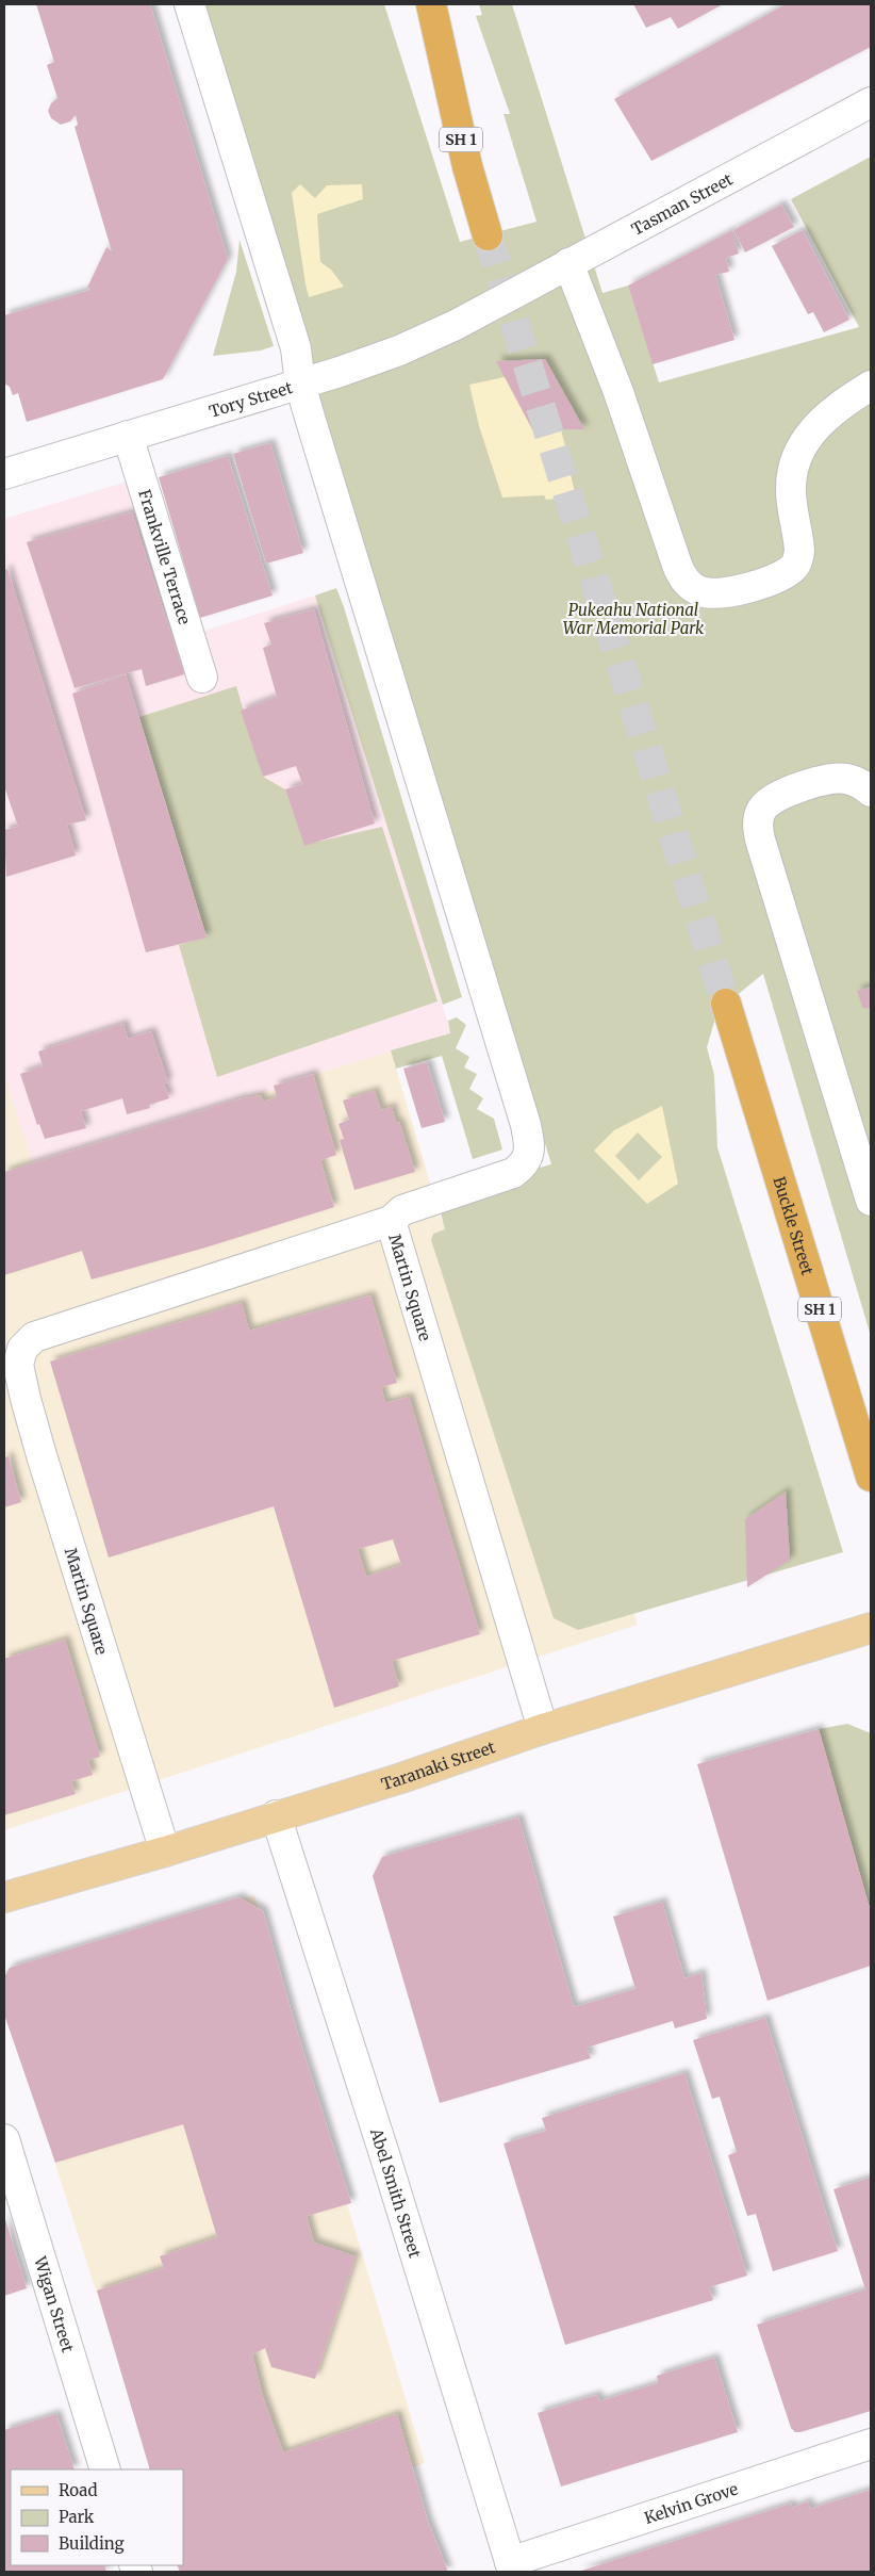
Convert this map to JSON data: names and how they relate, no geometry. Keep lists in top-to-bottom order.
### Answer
{
  "streets": {
    "highway": ["SH 1", "Buckle Street"],
    "main road": ["Taranaki Street"],
    "street": [
      "Tasman Street",
      "Tory Street",
      "Frankville Terrace",
      "Martin Square",
      "Abel Smith Street",
      "Wigan Street",
      "Kelvin Grove"
    ]
  },
  "crossings": [
    ["Tasman Street", "Tory Street"],
    ["Tory Street", "Frankville Terrace"],
    ["Martin Square", "Taranaki Street"],
    ["Taranaki Street", "Abel Smith Street"],
    ["Abel Smith Street", "Kelvin Grove"]
  ],
  "parks": ["Pukeahu National War Memorial Park"],
  "legend": ["Road", "Park", "Building"]
}
